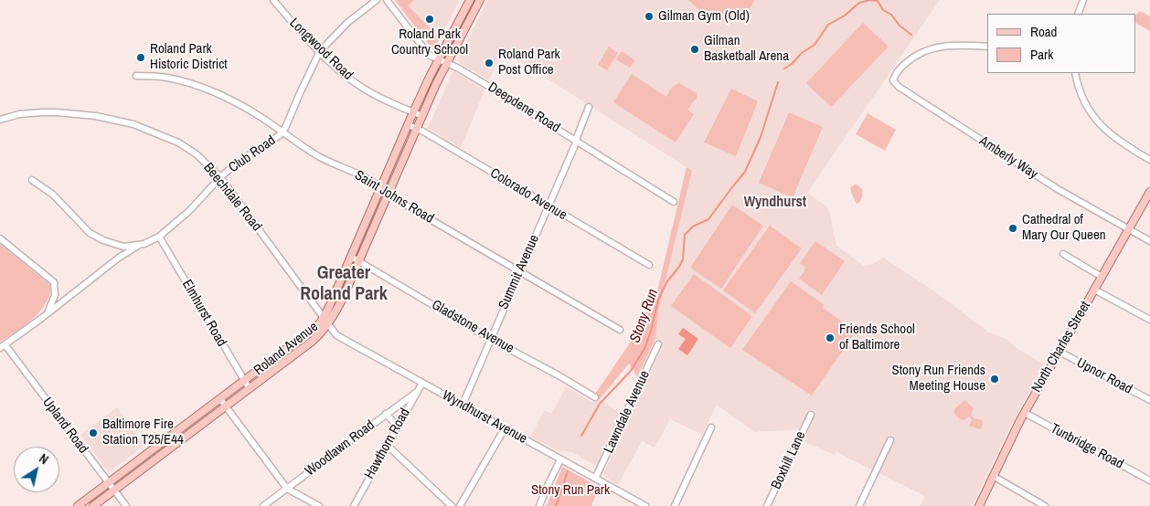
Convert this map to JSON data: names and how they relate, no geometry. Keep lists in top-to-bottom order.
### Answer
{
  "streets": {
    "main road": ["North Charles Street", "Roland Avenue"],
    "street": [
      "Longwood Road",
      "Deepdene Road",
      "Club Road",
      "Amberly Way",
      "Colorado Avenue",
      "Beechdale Road",
      "Saint Johns Road",
      "Summit Avenue",
      "Elmhurst Road",
      "Gladstone Avenue",
      "Upnor Road",
      "Lawndale Avenue",
      "Wyndhurst Avenue",
      "Upland Road",
      "Hawthorn Road",
      "Tunbridge Road",
      "Woodlawn Road",
      "Boxhill Lane"
    ]
  },
  "crossings": [
    ["Longwood Road", "Club Road"],
    ["Longwood Road", "Roland Avenue"],
    ["Deepdene Road", "Summit Avenue"],
    ["Deepdene Road", "Roland Avenue"],
    ["Club Road", "Beechdale Road"],
    ["Club Road", "Saint Johns Road"],
    ["Club Road", "Elmhurst Road"],
    ["Club Road", "Upland Road"],
    ["Amberly Way", "North Charles Street"],
    ["Colorado Avenue", "Summit Avenue"],
    ["Colorado Avenue", "Roland Avenue"],
    ["Beechdale Road", "Roland Avenue"],
    ["Beechdale Road", "Wyndhurst Avenue"],
    ["Saint Johns Road", "Summit Avenue"],
    ["Saint Johns Road", "Roland Avenue"],
    ["Summit Avenue", "Gladstone Avenue"],
    ["Summit Avenue", "Wyndhurst Avenue"],
    ["Elmhurst Road", "Roland Avenue"],
    ["Gladstone Avenue", "Roland Avenue"],
    ["North Charles Street", "Upnor Road"],
    ["North Charles Street", "Tunbridge Road"],
    ["Roland Avenue", "Wyndhurst Avenue"],
    ["Roland Avenue", "Upland Road"],
    ["Lawndale Avenue", "Wyndhurst Avenue"],
    ["Wyndhurst Avenue", "Hawthorn Road"],
    ["Hawthorn Road", "Woodlawn Road"]
  ],
  "districts": ["Wyndhurst", "Greater Roland Park"],
  "water": ["Stony Run"],
  "parks": ["Stony Run Park"],
  "places": [
    "Gilman Gym (Old)",
    "Roland Park Country School",
    "Gilman Basketball Arena",
    "Roland Park Historic District",
    "Roland Park Post Office",
    "Cathedral of Mary Our Queen",
    "Friends School of Baltimore",
    "Stony Run Friends Meeting House",
    "Baltimore Fire Station T25/E44"
  ],
  "legend": ["Road", "Park"],
  "north": "top right"
}
